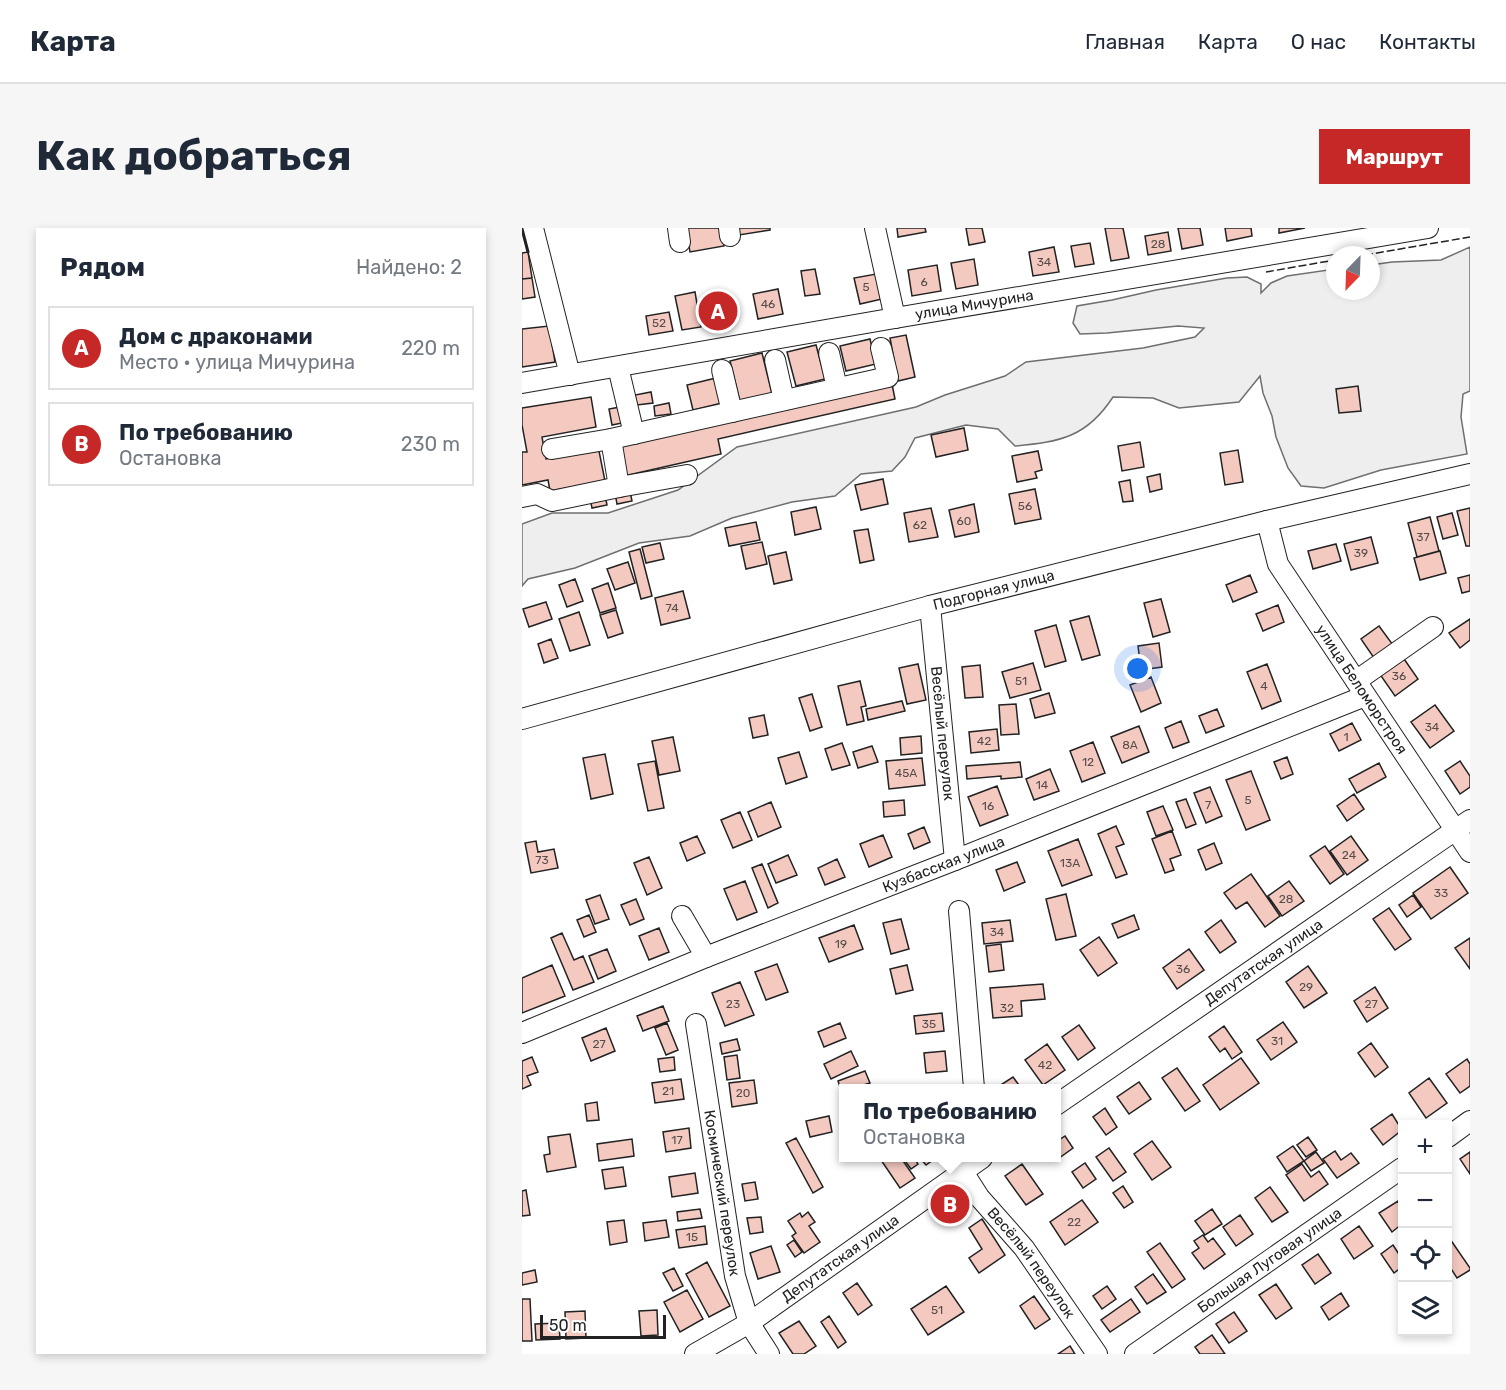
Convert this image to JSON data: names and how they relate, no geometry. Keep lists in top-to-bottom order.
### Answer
{
  "streets": {
    "street": [
      "улица Мичурина",
      "Подгорная улица",
      "улица Беломорстроя",
      "Весёлый переулок",
      "Кузбасская улица",
      "Депутатская улица",
      "Космический переулок",
      "Большая Луговая улица"
    ]
  },
  "crossings": [
    ["Подгорная улица", "улица Беломорстроя"],
    ["Подгорная улица", "Весёлый переулок"],
    ["улица Беломорстроя", "Кузбасская улица"],
    ["улица Беломорстроя", "Депутатская улица"],
    ["Весёлый переулок", "Кузбасская улица"],
    ["Весёлый переулок", "Депутатская улица"],
    ["Депутатская улица", "Космический переулок"]
  ],
  "house_numbers": [
    "28",
    "34",
    "6",
    "5",
    "46",
    "52",
    "56",
    "60",
    "62",
    "37",
    "39",
    "74",
    "36",
    "51",
    "4",
    "34",
    "1",
    "42",
    "8А",
    "12",
    "45А",
    "14",
    "5",
    "7",
    "16",
    "24",
    "73",
    "13А",
    "33",
    "28",
    "34",
    "19",
    "36",
    "29",
    "23",
    "27",
    "32",
    "35",
    "31",
    "27",
    "42",
    "21",
    "20",
    "17",
    "22",
    "15",
    "51"
  ],
  "scale_bar": "50 m",
  "north": "bottom left",
  "page": {
    "header": "Карта",
    "nav": [
      "Главная",
      "Карта",
      "О нас",
      "Контакты"
    ],
    "buttons": "Маршрут",
    "title": "Как добраться",
    "heading": ["Рядом", "Найдено: 2"],
    "pins": ["A", "B"],
    "list": [
      {
        "mark": "A",
        "name": "Дом с драконами",
        "note": "Место · улица Мичурина",
        "value": "220 m"
      },
      {
        "mark": "B",
        "name": "По требованию",
        "note": "Остановка",
        "value": "230 m"
      }
    ],
    "popup": ["По требованию", "Остановка"],
    "map_buttons": ["+", "−"],
    "scale": "50 m"
  }
}
